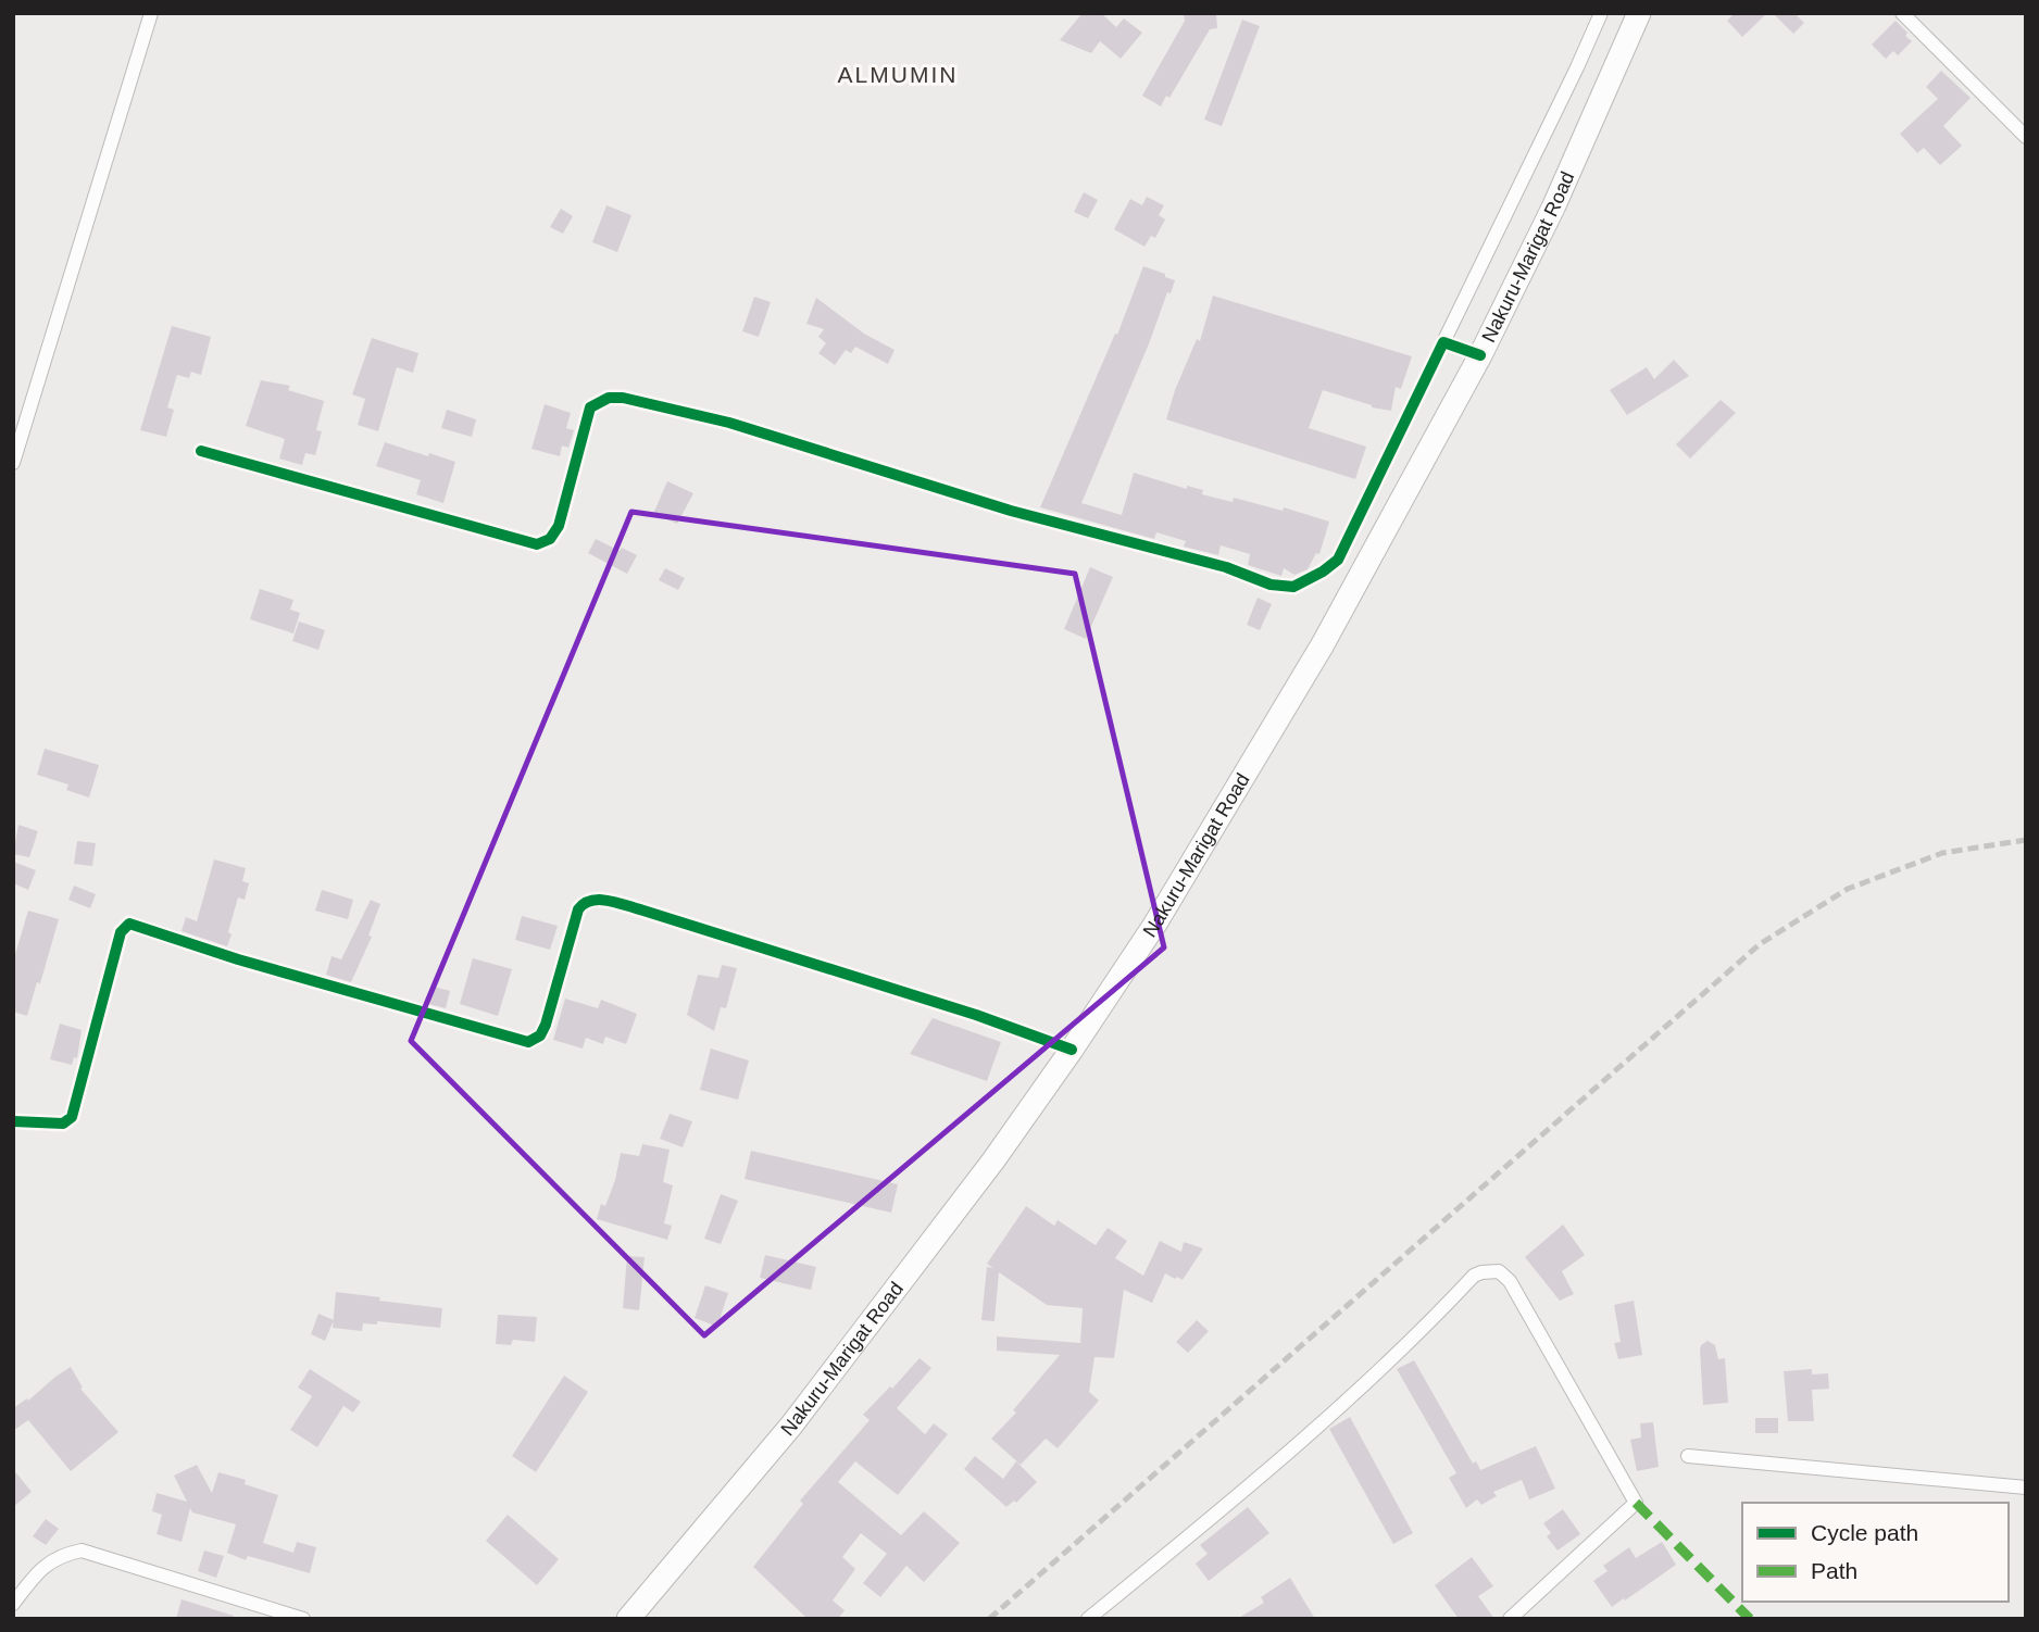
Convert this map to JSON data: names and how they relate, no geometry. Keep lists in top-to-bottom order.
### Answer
{
  "streets": {
    "main road": ["Nakuru-Marigat Road"]
  },
  "districts": ["ALMUMIN"],
  "legend": ["Cycle path", "Path"]
}
